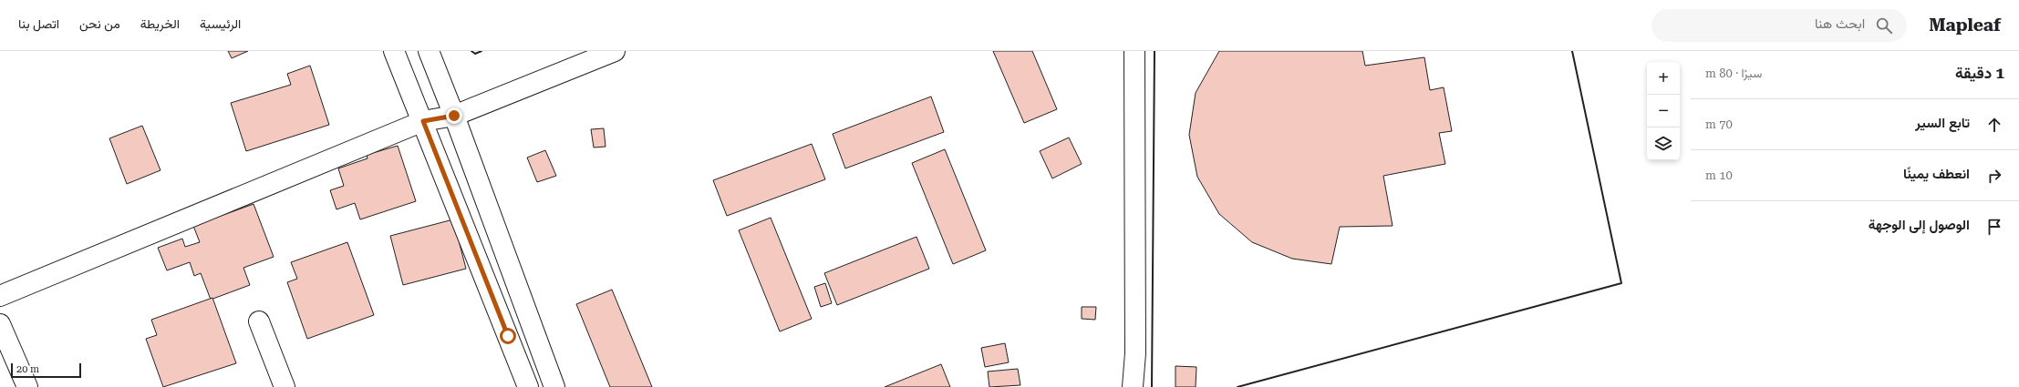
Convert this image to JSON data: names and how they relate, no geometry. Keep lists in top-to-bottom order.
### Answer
{
  "scale_bar": "20 m",
  "page": {
    "header": "Mapleaf",
    "search": "ابحث هنا",
    "nav": [
      "الرئيسية",
      "الخريطة",
      "من نحن",
      "اتصل بنا"
    ],
    "heading": ["1 دقيقة", "سيرًا · 80 m"],
    "map_buttons": ["+", "−"],
    "list": [
      ["تابع السير", "70 m"],
      ["انعطف يمينًا", "10 m"],
      "الوصول إلى الوجهة"
    ],
    "scale": "20 m"
  }
}
